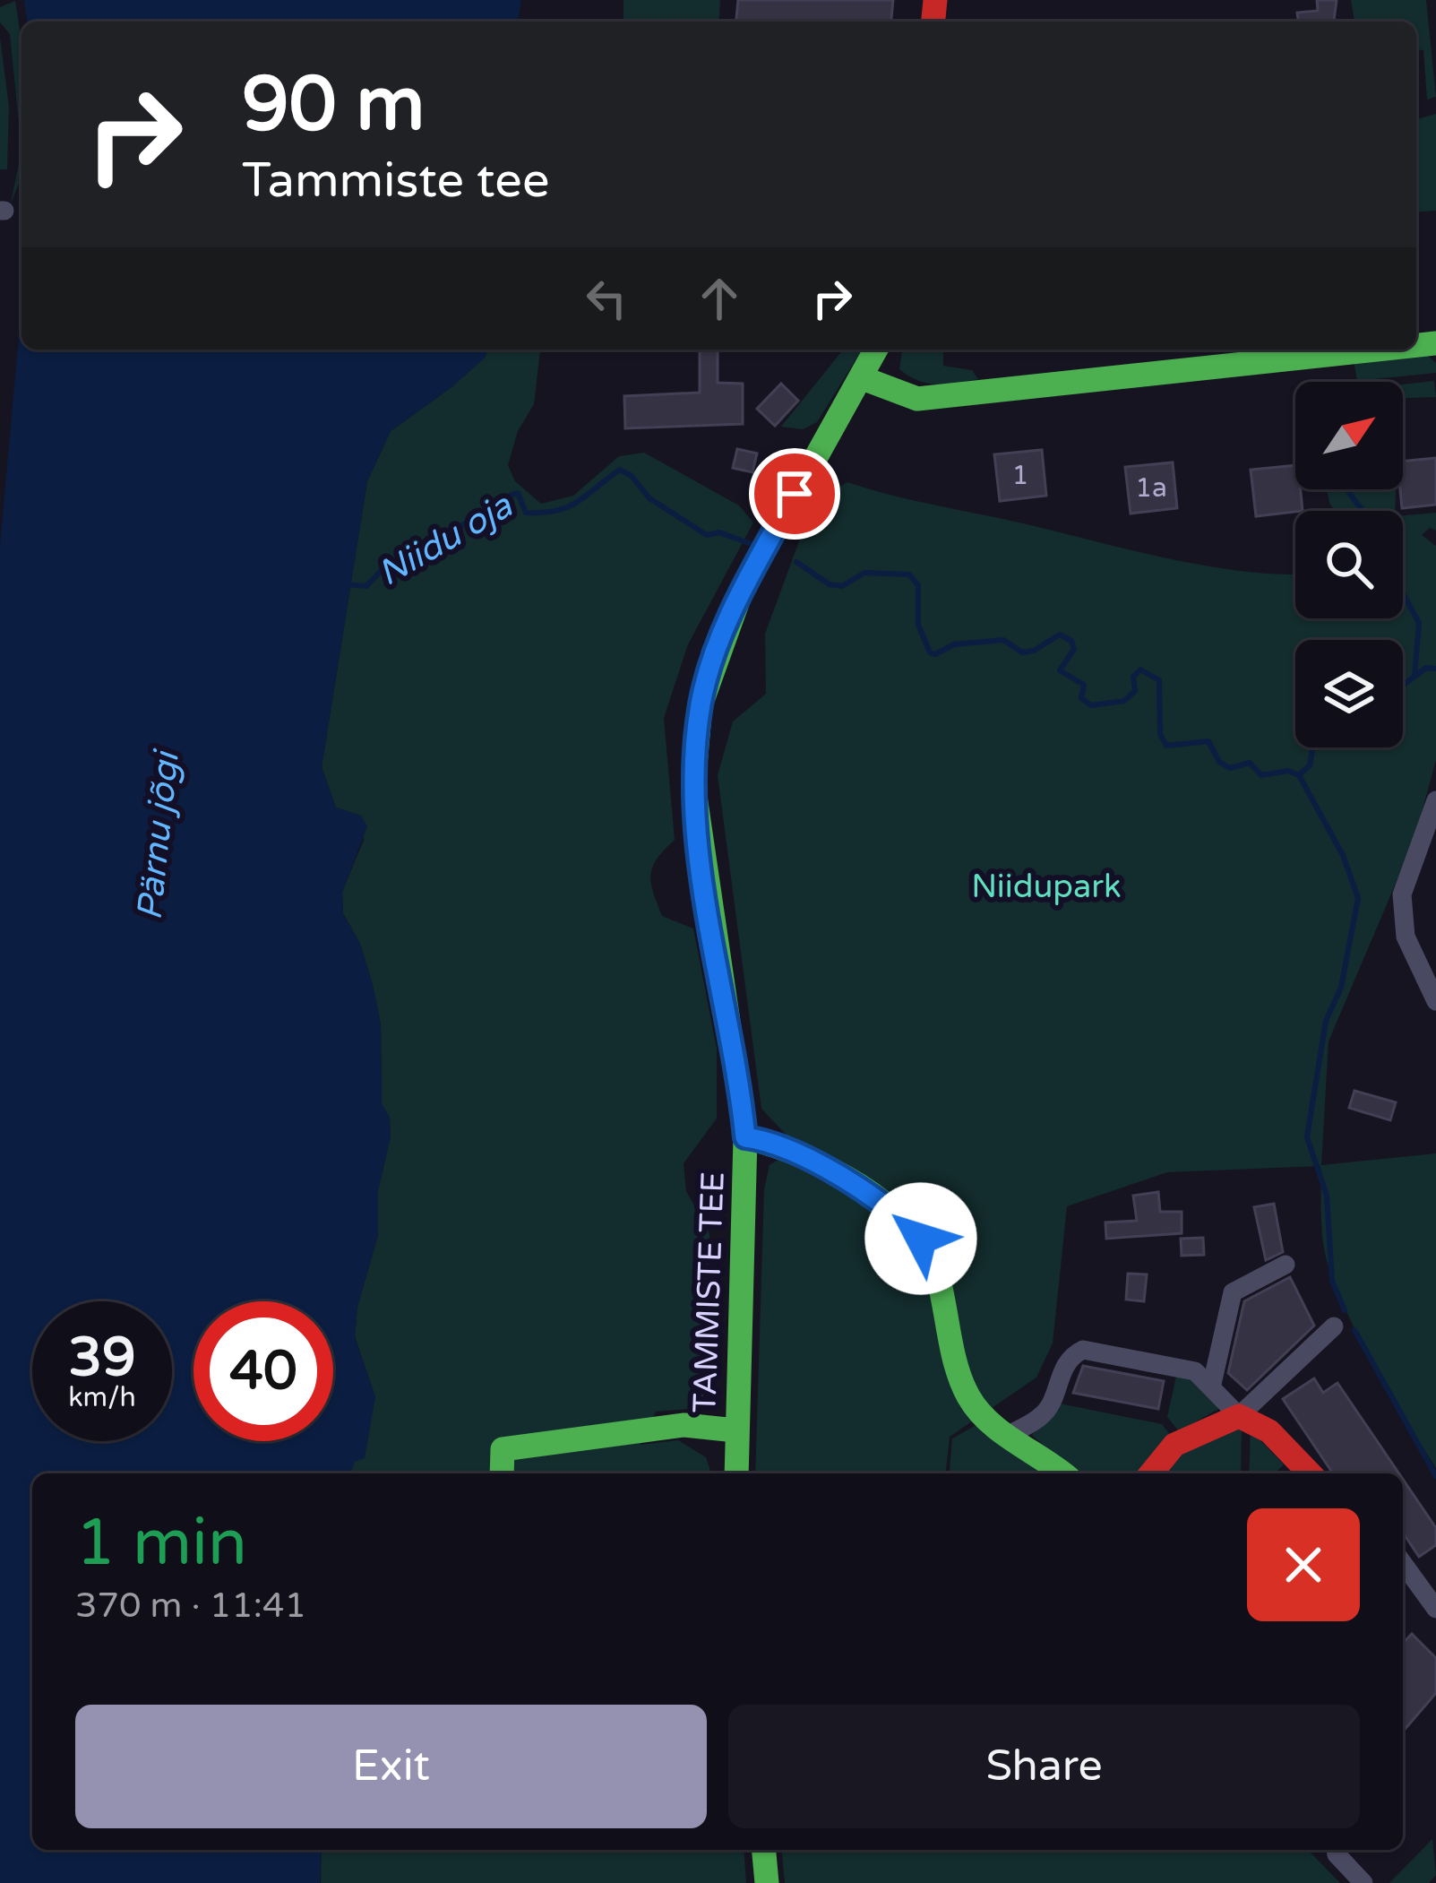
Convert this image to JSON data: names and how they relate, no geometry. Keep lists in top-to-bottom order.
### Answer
{
  "streets": {
    "street": ["TAMMISTE TEE"]
  },
  "water": ["Niidu oja", "Pärnu jõgi"],
  "parks": ["Niidupark"],
  "house_numbers": ["1", "1a"],
  "north": "top right",
  "page": {
    "turn": ["90 m", "Tammiste tee"],
    "speed": "39 km/h",
    "limit": "40",
    "heading": ["1 min", "370 m · 11:41"],
    "buttons": ["Exit", "Share"]
  }
}
